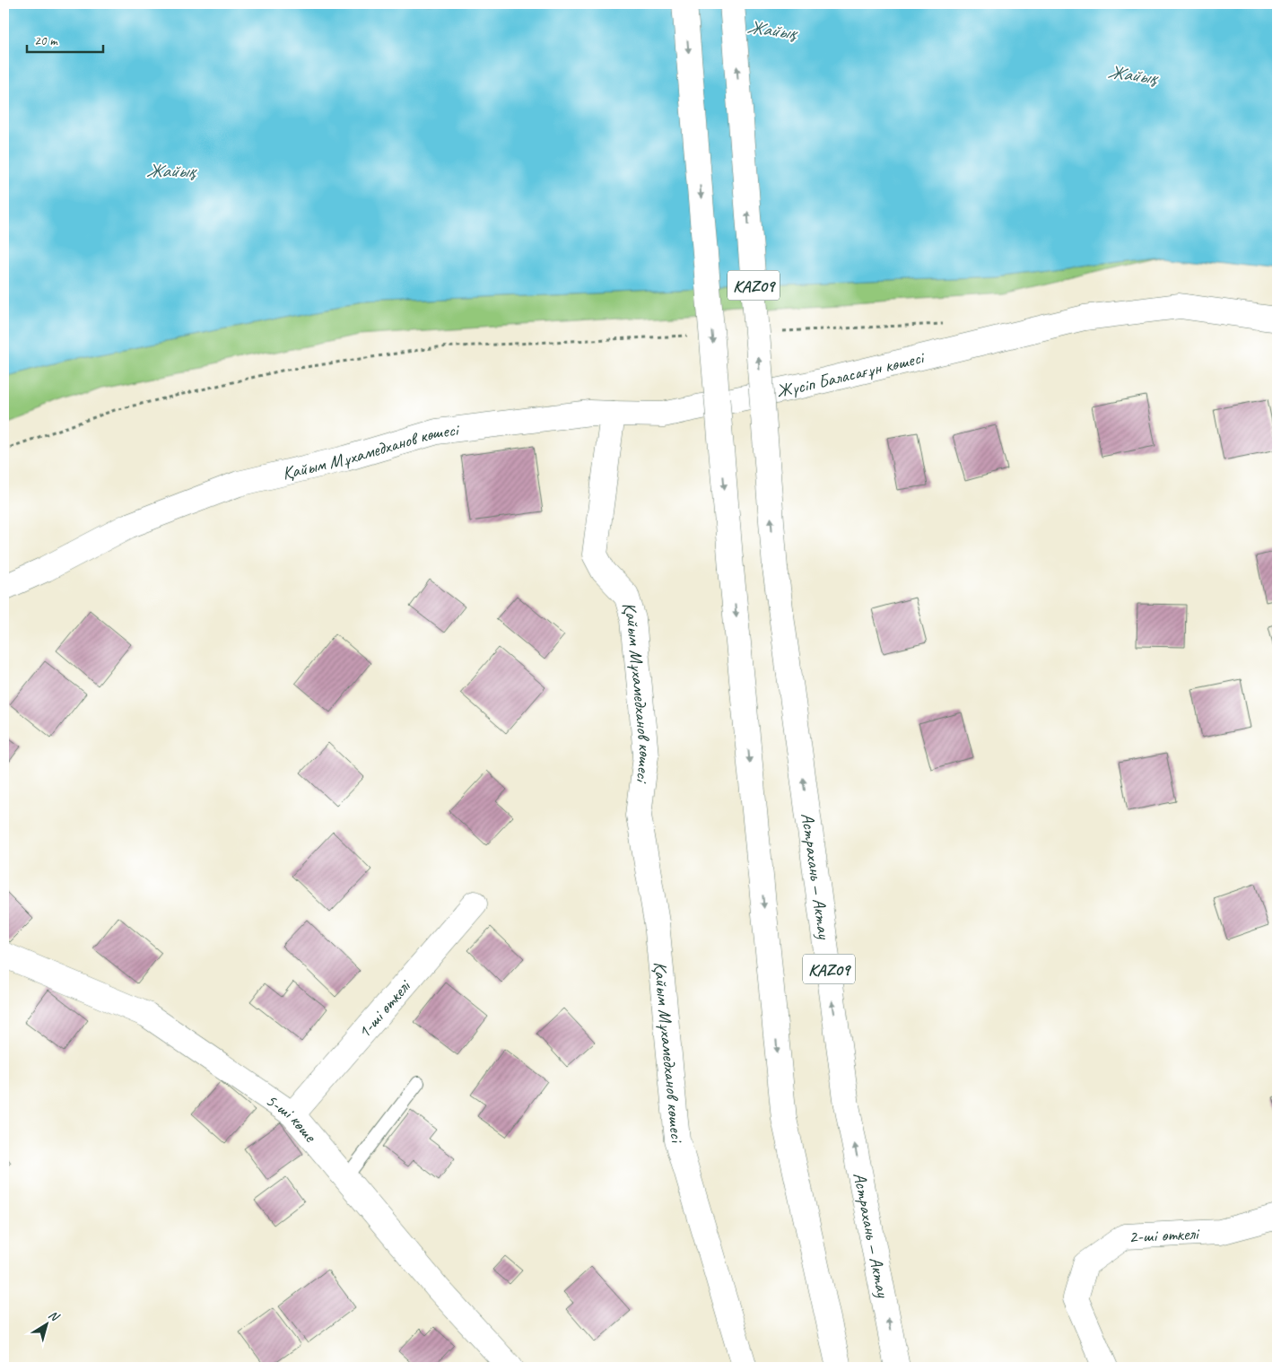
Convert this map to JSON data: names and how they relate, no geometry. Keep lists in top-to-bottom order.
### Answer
{
  "streets": {
    "main road": [
      "KAZ09",
      "Жүсіп Баласағұн көшесі",
      "Қайым Мұхамедханов көшесi",
      "Астрахань — Актау",
      "1-ші өткелі",
      "5-шi көше",
      "2-ші өткелі"
    ]
  },
  "crossings": [
    ["Жүсіп Баласағұн көшесі", "Қайым Мұхамедханов көшесi"],
    ["1-ші өткелі", "5-шi көше"]
  ],
  "water": ["Жайық"],
  "scale_bar": "20 m",
  "north": "top right"
}
